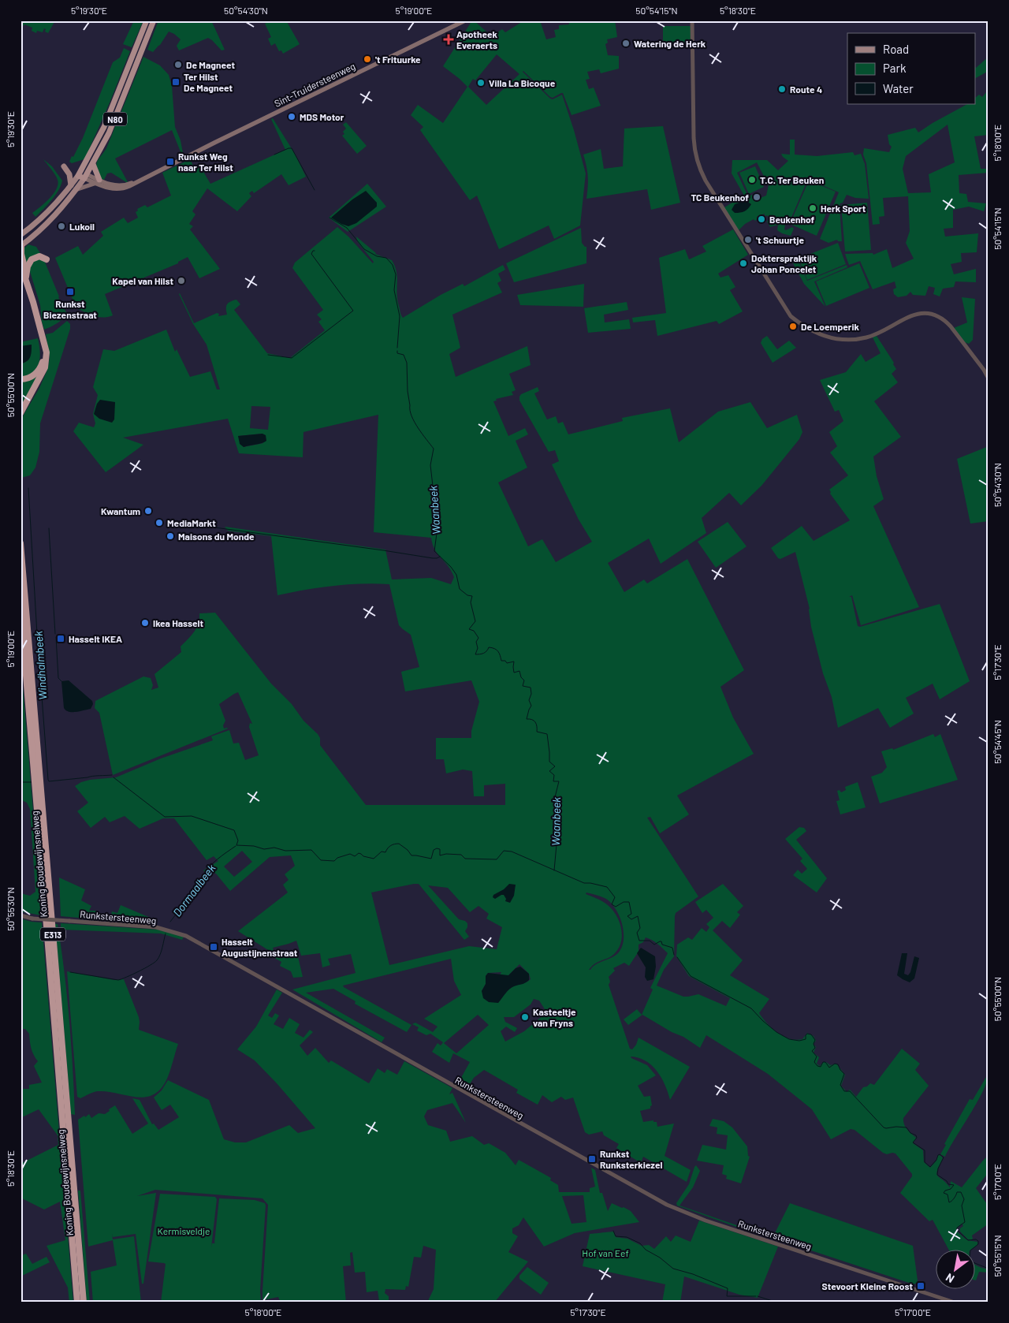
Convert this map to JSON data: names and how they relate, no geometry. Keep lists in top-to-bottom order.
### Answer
{
  "streets": {
    "highway": [
      "Sint-Truidersteenweg",
      "N80",
      "Koning Boudewijnsnelweg",
      "E313"
    ],
    "street": ["Runkstersteenweg"]
  },
  "crossings": [
    ["Sint-Truidersteenweg", "N80"]
  ],
  "water": ["Waanbeek", "Windhalmbeek", "Dormaalbeek"],
  "parks": ["Kermisveldje", "Hof van Eef"],
  "places": {
    "health": ["Apotheek Everaerts"],
    "other": [
      "Watering de Herk",
      "'t Frituurke",
      "De Magneet",
      "Villa La Bicoque",
      "Route 4",
      "MDS Motor",
      "T.C. Ter Beuken",
      "TC Beukenhof",
      "Herk Sport",
      "Beukenhof",
      "Lukoil",
      "'t Schuurtje",
      "Dokterspraktijk Johan Poncelet",
      "Kapel van Hilst",
      "De Loemperik",
      "Kwantum",
      "MediaMarkt",
      "Maisons du Monde",
      "Ikea Hasselt",
      "Kasteeltje van Fryns"
    ],
    "transit": [
      "Ter Hilst De Magneet",
      "Runkst Weg naar Ter Hilst",
      "Runkst Biezenstraat",
      "Hasselt IKEA",
      "Hasselt Augustijnenstraat",
      "Runkst Runksterkiezel",
      "Stevoort Kleine Roost"
    ]
  },
  "legend": ["Road", "Park", "Water"],
  "north": "bottom left",
  "coordinates": [
    "5°19'30\"E",
    "50°54'30\"N",
    "5°19'00\"E",
    "50°54'15\"N",
    "5°18'30\"E",
    "5°18'00\"E",
    "50°55'00\"N",
    "5°17'30\"E",
    "50°54'45\"N",
    "50°55'30\"N",
    "5°17'00\"E",
    "50°55'15\"N"
  ]
}
